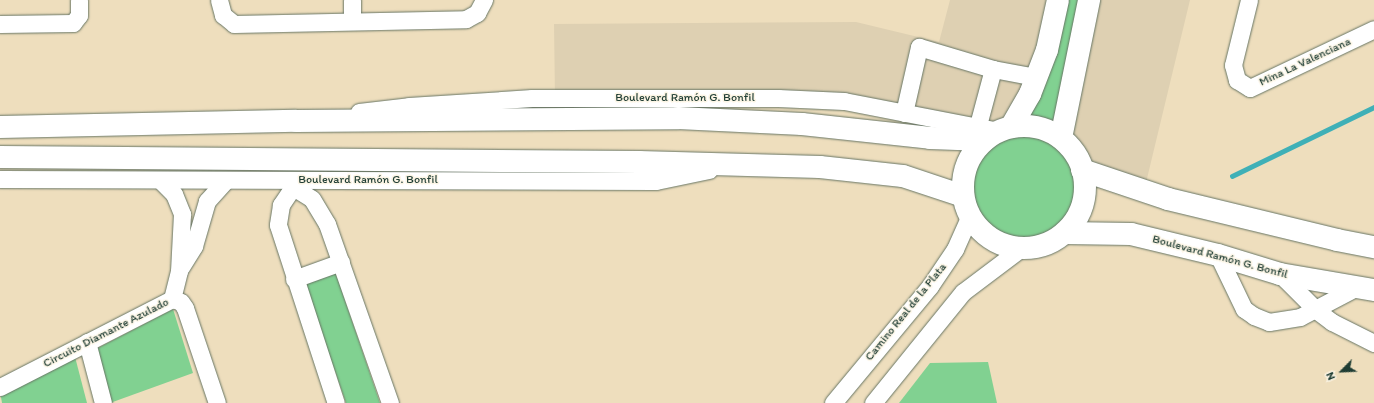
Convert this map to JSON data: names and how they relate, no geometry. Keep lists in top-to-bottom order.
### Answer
{
  "streets": {
    "main road": ["Boulevard Ramón G. Bonfil"],
    "street": ["Mina La Valenciana", "Camino Real de la Plata", "Circuito Diamante Azulado"]
  },
  "crossings": [
    ["Boulevard Ramón G. Bonfil", "Camino Real de la Plata"]
  ],
  "north": "bottom left"
}
